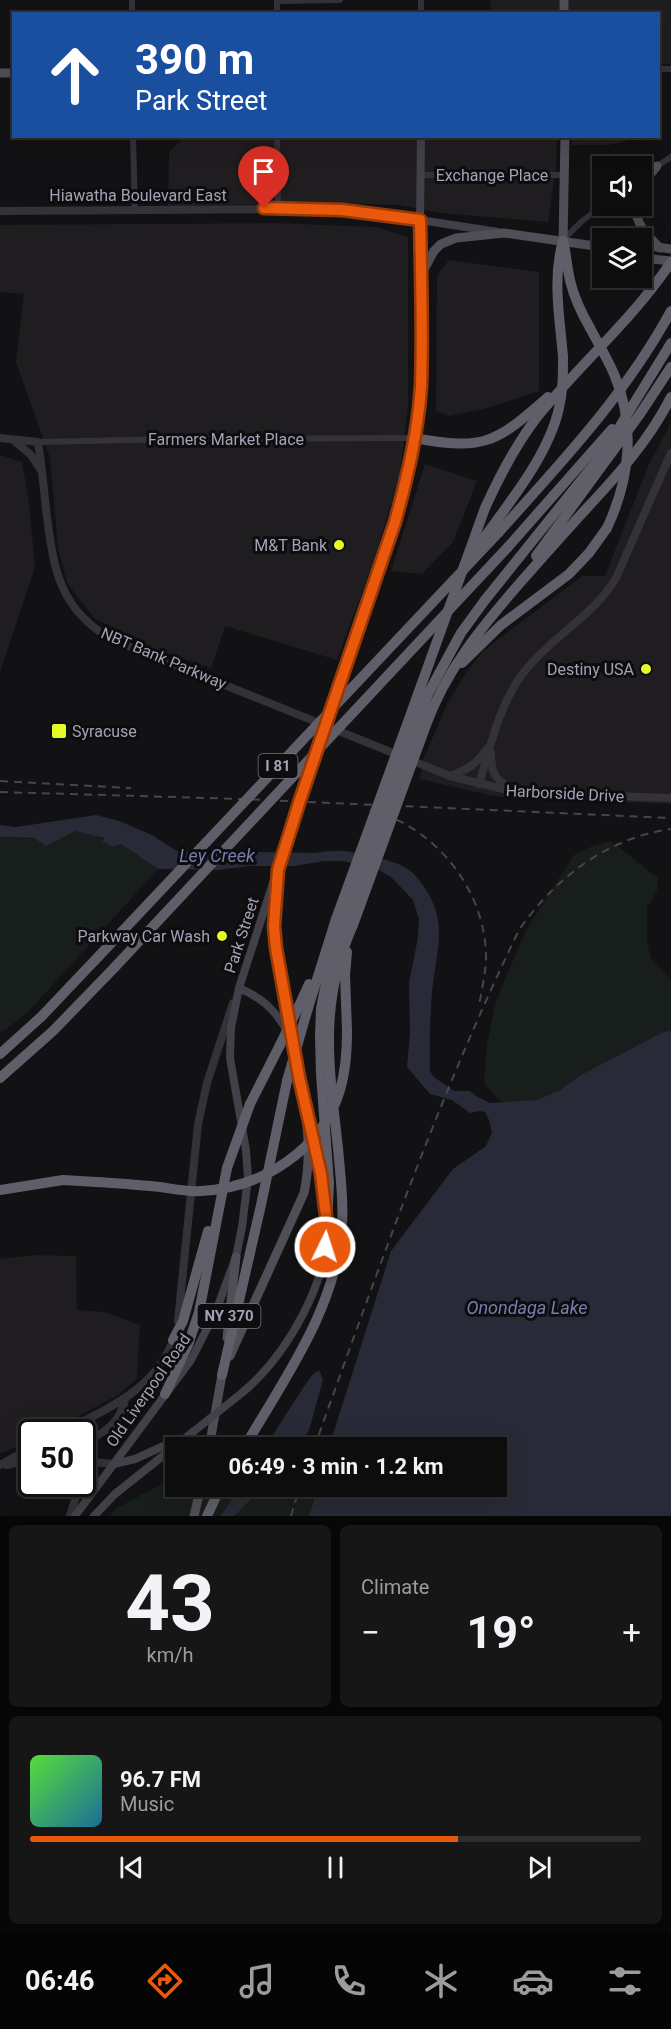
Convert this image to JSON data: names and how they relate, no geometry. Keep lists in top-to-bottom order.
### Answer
{
  "streets": {
    "highway": ["I 81"],
    "main road": [
      "Hiawatha Boulevard East",
      "Park Street",
      "NY 370",
      "Old Liverpool Road"
    ],
    "street": [
      "Exchange Place",
      "Farmers Market Place",
      "NBT Bank Parkway",
      "Harborside Drive"
    ]
  },
  "crossings": [
    ["Exchange Place", "Park Street"],
    ["Hiawatha Boulevard East", "Park Street"],
    ["Farmers Market Place", "NBT Bank Parkway"],
    ["Farmers Market Place", "Park Street"],
    ["NBT Bank Parkway", "Harborside Drive"],
    ["NBT Bank Parkway", "Park Street"],
    ["Harborside Drive", "Park Street"],
    ["Park Street", "NY 370"],
    ["Park Street", "Old Liverpool Road"],
    ["NY 370", "Old Liverpool Road"]
  ],
  "water": ["Ley Creek", "Onondaga Lake"],
  "places": {
    "other": ["M&T Bank", "Destiny USA", "Parkway Car Wash"],
    "transit": ["Syracuse"]
  },
  "page": {
    "turn": ["390 m", "Park Street"],
    "limit": "50",
    "trip": "06:49 · 3 min · 1.2 km",
    "tile": [
      ["43", "km/h"],
      "Climate"
    ],
    "heat": ["−", "19°", "+"],
    "song": ["96.7 FM", "Music"],
    "tabs": "06:46"
  }
}
